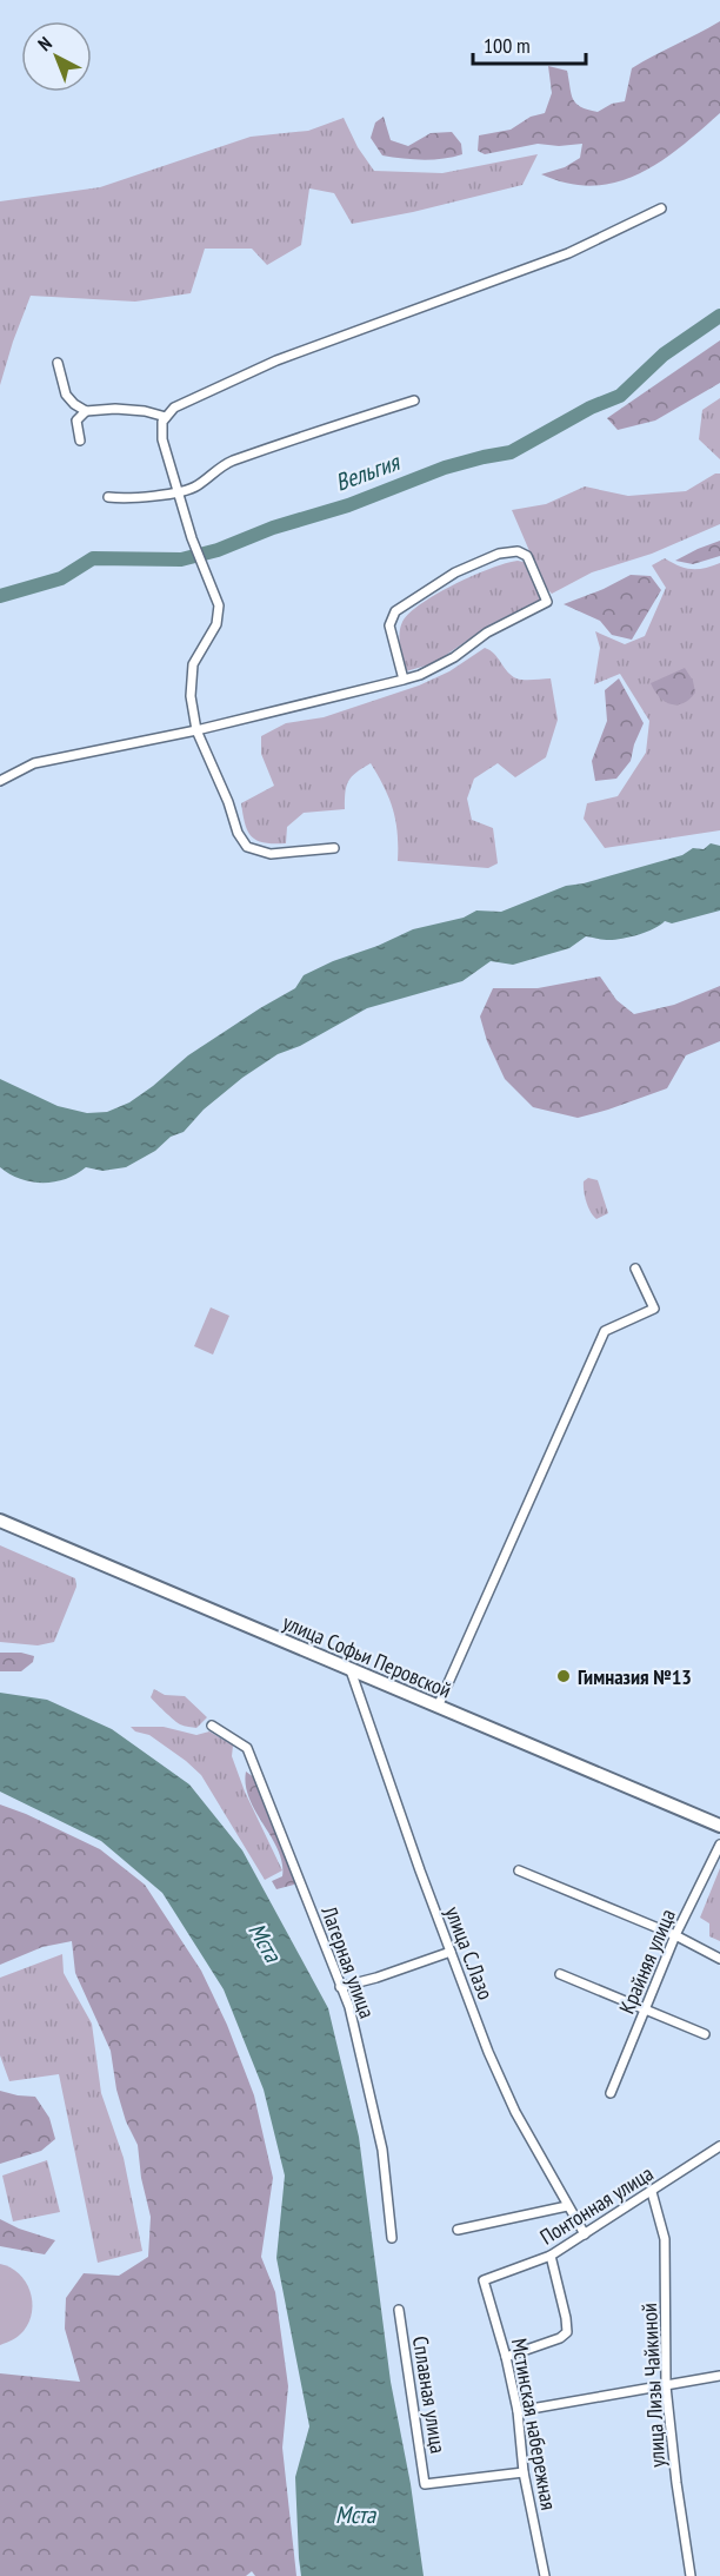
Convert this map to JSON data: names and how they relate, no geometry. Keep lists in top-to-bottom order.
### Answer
{
  "streets": {
    "main road": ["улица Софьи Перовской"],
    "street": [
      "улица С.Лазо",
      "Крайняя улица",
      "Лагерная улица",
      "Понтонная улица",
      "улица Лизы Чайкиной",
      "Сплавная улица",
      "Мстинская набережная"
    ]
  },
  "crossings": [
    ["улица Софьи Перовской", "улица С.Лазо"],
    ["улица С.Лазо", "Понтонная улица"],
    ["Понтонная улица", "улица Лизы Чайкиной"],
    ["Понтонная улица", "Мстинская набережная"],
    ["Сплавная улица", "Мстинская набережная"]
  ],
  "water": ["Вельгия", "Мста"],
  "places": ["Гимназия №13"],
  "scale_bar": "100 m",
  "north": "top left"
}
